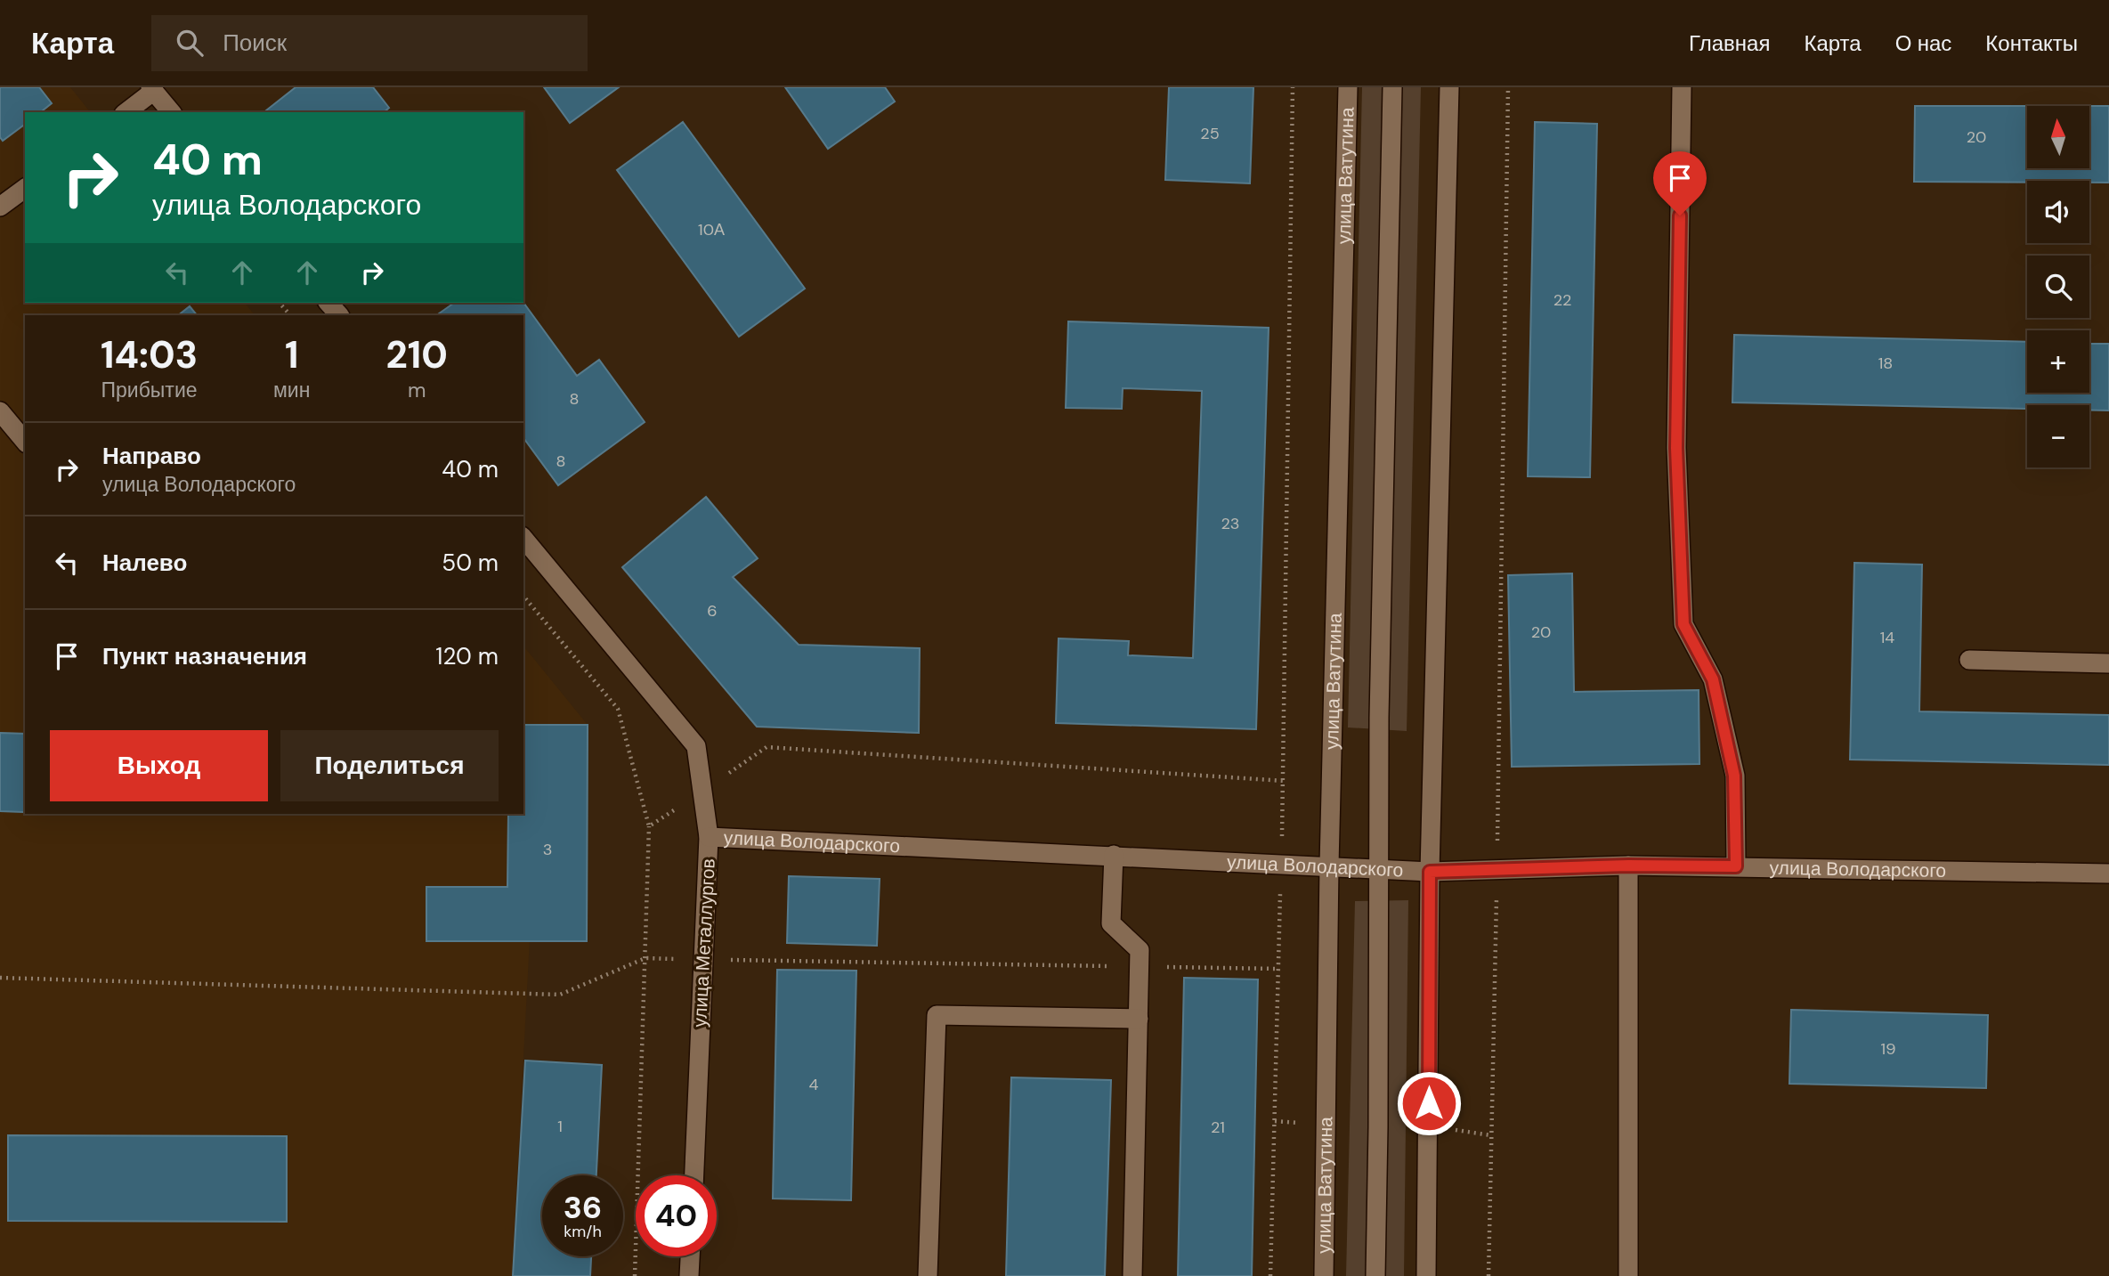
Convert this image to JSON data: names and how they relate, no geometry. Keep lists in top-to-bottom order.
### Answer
{
  "streets": {
    "street": ["улица Ватутина", "улица Володарского", "улица Металлургов"]
  },
  "crossings": [
    ["улица Ватутина", "улица Володарского"],
    ["улица Володарского", "улица Металлургов"]
  ],
  "house_numbers": [
    "25",
    "20",
    "10А",
    "22",
    "18",
    "8",
    "8",
    "23",
    "6",
    "20",
    "14",
    "3",
    "19",
    "4",
    "1",
    "21"
  ],
  "north": "top",
  "page": {
    "header": "Карта",
    "search": "Поиск",
    "nav": [
      "Главная",
      "Карта",
      "О нас",
      "Контакты"
    ],
    "map_buttons": ["+", "−"],
    "turn": ["40 m", "улица Володарского"],
    "eta": [
      "14:03",
      "Прибытие",
      "1",
      "мин",
      "210",
      "m"
    ],
    "list": [
      {
        "name": "Направо",
        "note": "улица Володарского",
        "value": "40 m"
      },
      {
        "name": "Налево",
        "value": "50 m"
      },
      {
        "name": "Пункт назначения",
        "value": "120 m"
      }
    ],
    "buttons": ["Выход", "Поделиться"],
    "speed": "36 km/h",
    "limit": "40"
  }
}
